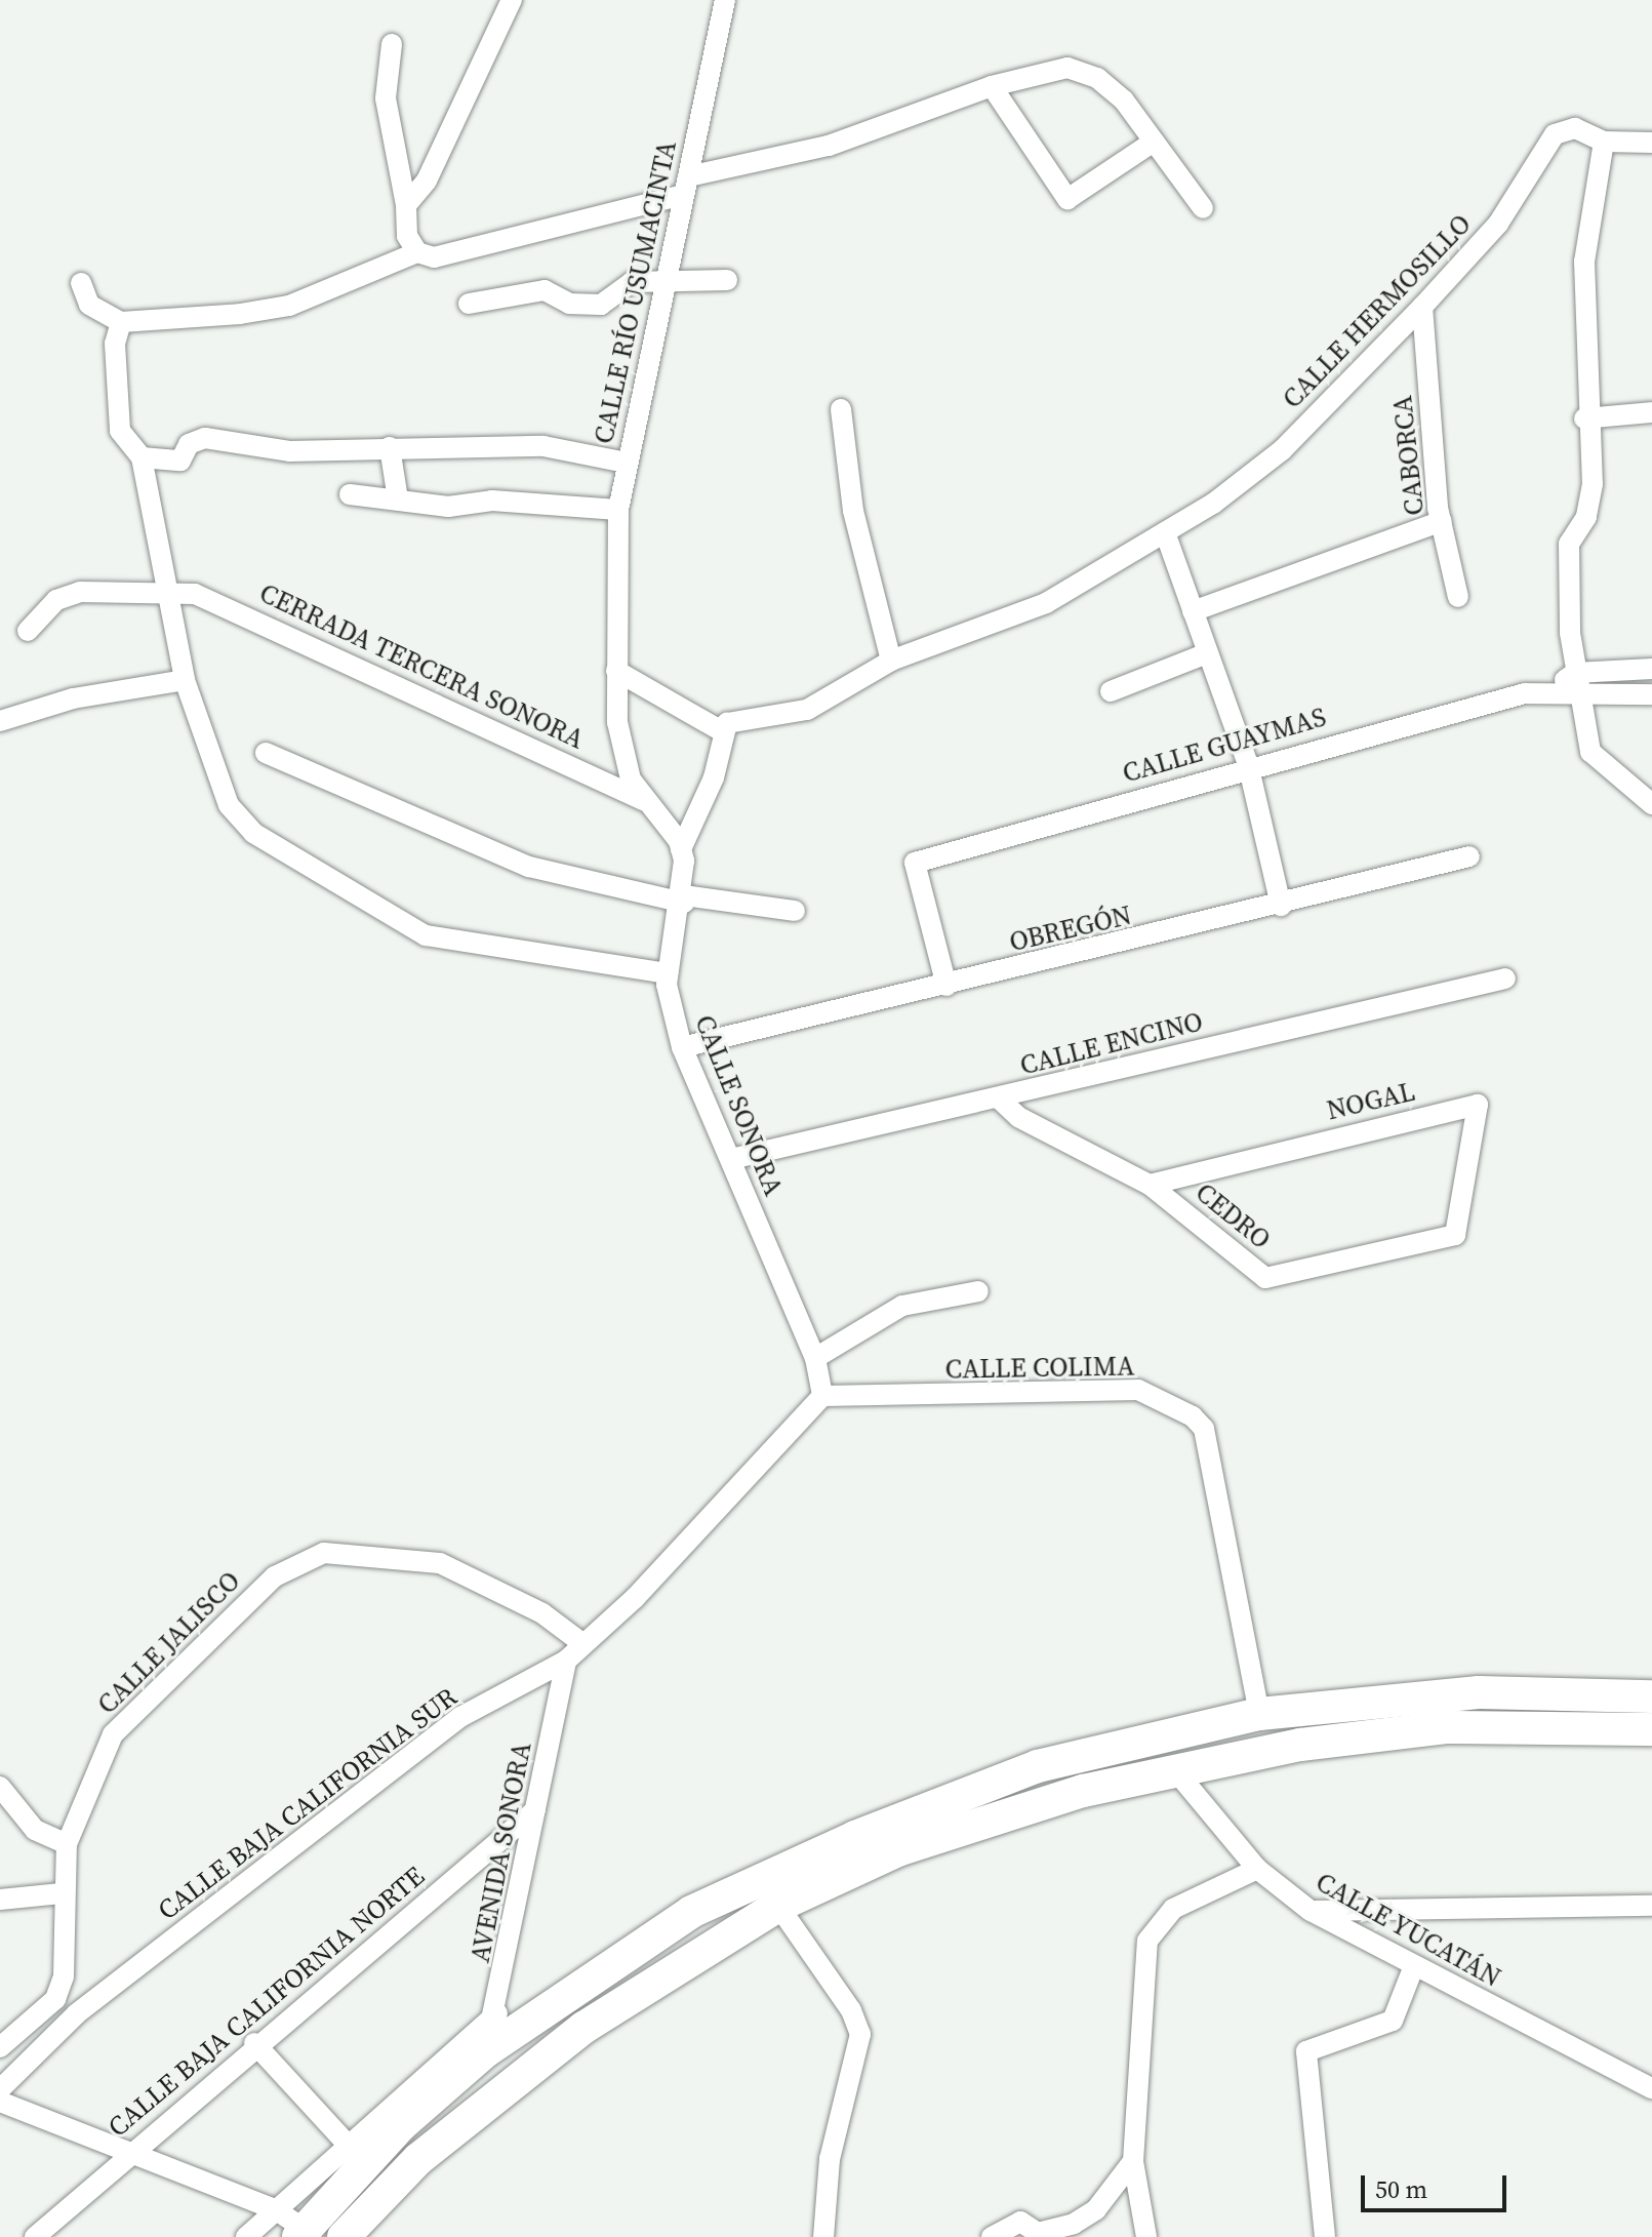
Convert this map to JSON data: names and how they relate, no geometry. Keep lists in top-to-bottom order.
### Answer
{
  "streets": {
    "street": [
      "CALLE RÍO USUMACINTA",
      "CALLE HERMOSILLO",
      "CABORCA",
      "CERRADA TERCERA SONORA",
      "CALLE GUAYMAS",
      "OBREGÓN",
      "CALLE ENCINO",
      "NOGAL",
      "CALLE SONORA",
      "CEDRO",
      "CALLE COLIMA",
      "CALLE JALISCO",
      "CALLE BAJA CALIFORNIA SUR",
      "AVENIDA SONORA",
      "CALLE YUCATÁN",
      "CALLE BAJA CALIFORNIA NORTE"
    ]
  },
  "crossings": [
    ["CALLE HERMOSILLO", "CABORCA"],
    ["CALLE GUAYMAS", "OBREGÓN"],
    ["OBREGÓN", "CALLE SONORA"],
    ["CALLE ENCINO", "CALLE SONORA"],
    ["CALLE ENCINO", "CEDRO"],
    ["NOGAL", "CEDRO"],
    ["CALLE SONORA", "CALLE COLIMA"],
    ["CALLE SONORA", "CALLE BAJA CALIFORNIA SUR"],
    ["CALLE COLIMA", "CALLE BAJA CALIFORNIA SUR"],
    ["CALLE JALISCO", "CALLE BAJA CALIFORNIA SUR"],
    ["CALLE BAJA CALIFORNIA SUR", "AVENIDA SONORA"],
    ["AVENIDA SONORA", "CALLE BAJA CALIFORNIA NORTE"]
  ],
  "scale_bar": "50 m"
}
